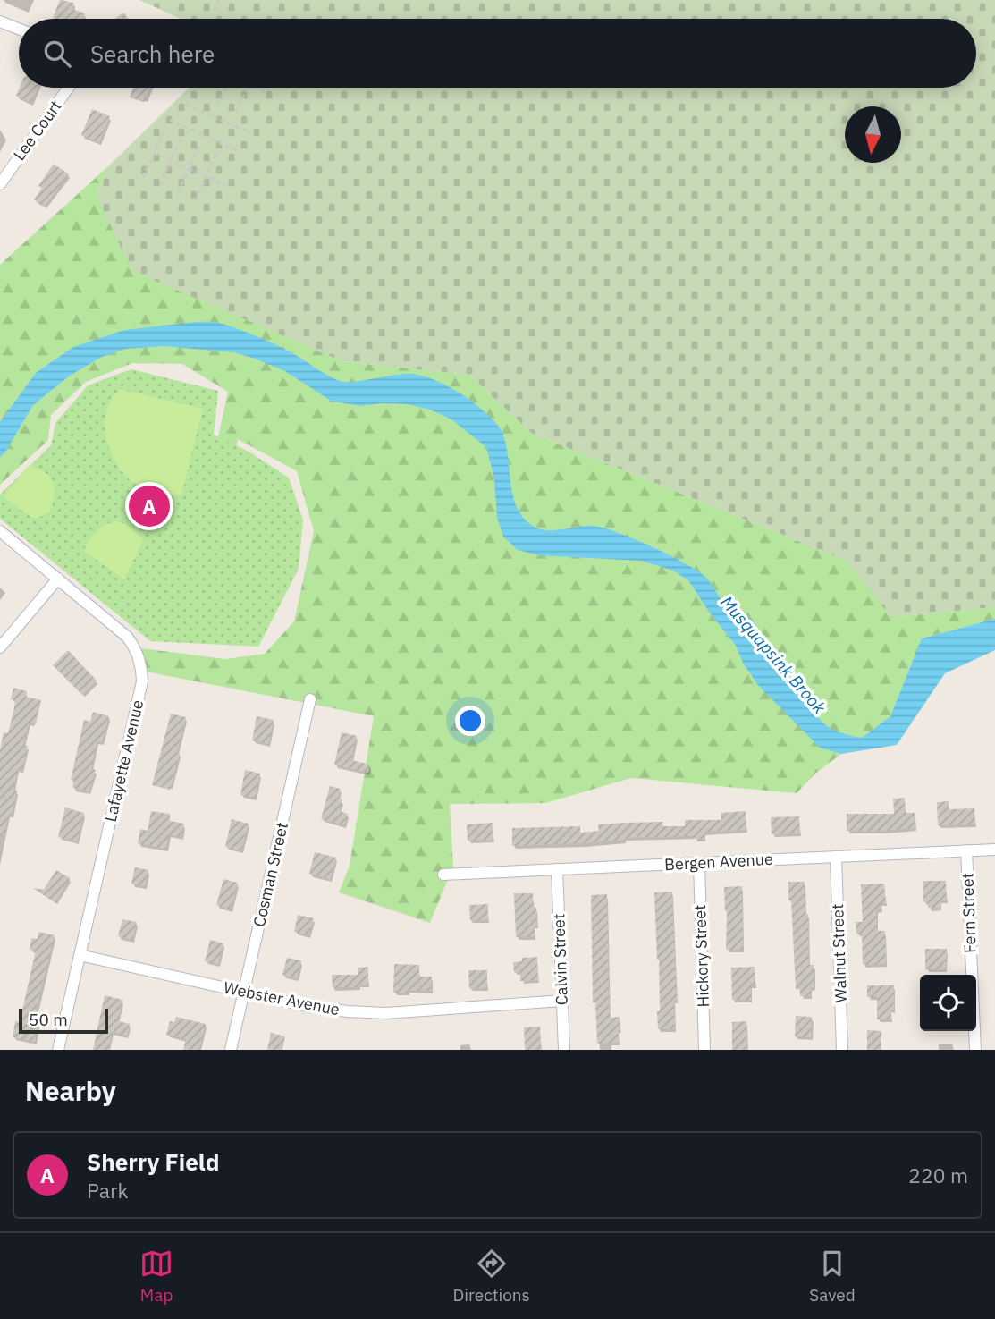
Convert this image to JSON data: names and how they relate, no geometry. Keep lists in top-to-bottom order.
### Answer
{
  "streets": {
    "street": [
      "Lee Court",
      "Lafayette Avenue",
      "Bergen Avenue",
      "Cosman Street",
      "Fern Street",
      "Walnut Street",
      "Hickory Street",
      "Calvin Street",
      "Webster Avenue"
    ]
  },
  "crossings": [
    ["Lafayette Avenue", "Webster Avenue"],
    ["Bergen Avenue", "Fern Street"],
    ["Bergen Avenue", "Walnut Street"],
    ["Bergen Avenue", "Hickory Street"],
    ["Bergen Avenue", "Calvin Street"],
    ["Cosman Street", "Webster Avenue"],
    ["Calvin Street", "Webster Avenue"]
  ],
  "water": ["Musquapsink Brook"],
  "scale_bar": "50 m",
  "north": "bottom",
  "page": {
    "search": "Search here",
    "pins": "A",
    "scale": "50 m",
    "heading": "Nearby",
    "list": [
      {
        "mark": "A",
        "name": "Sherry Field",
        "note": "Park",
        "value": "220 m"
      }
    ],
    "nav": ["Map", "Directions", "Saved"]
  }
}
